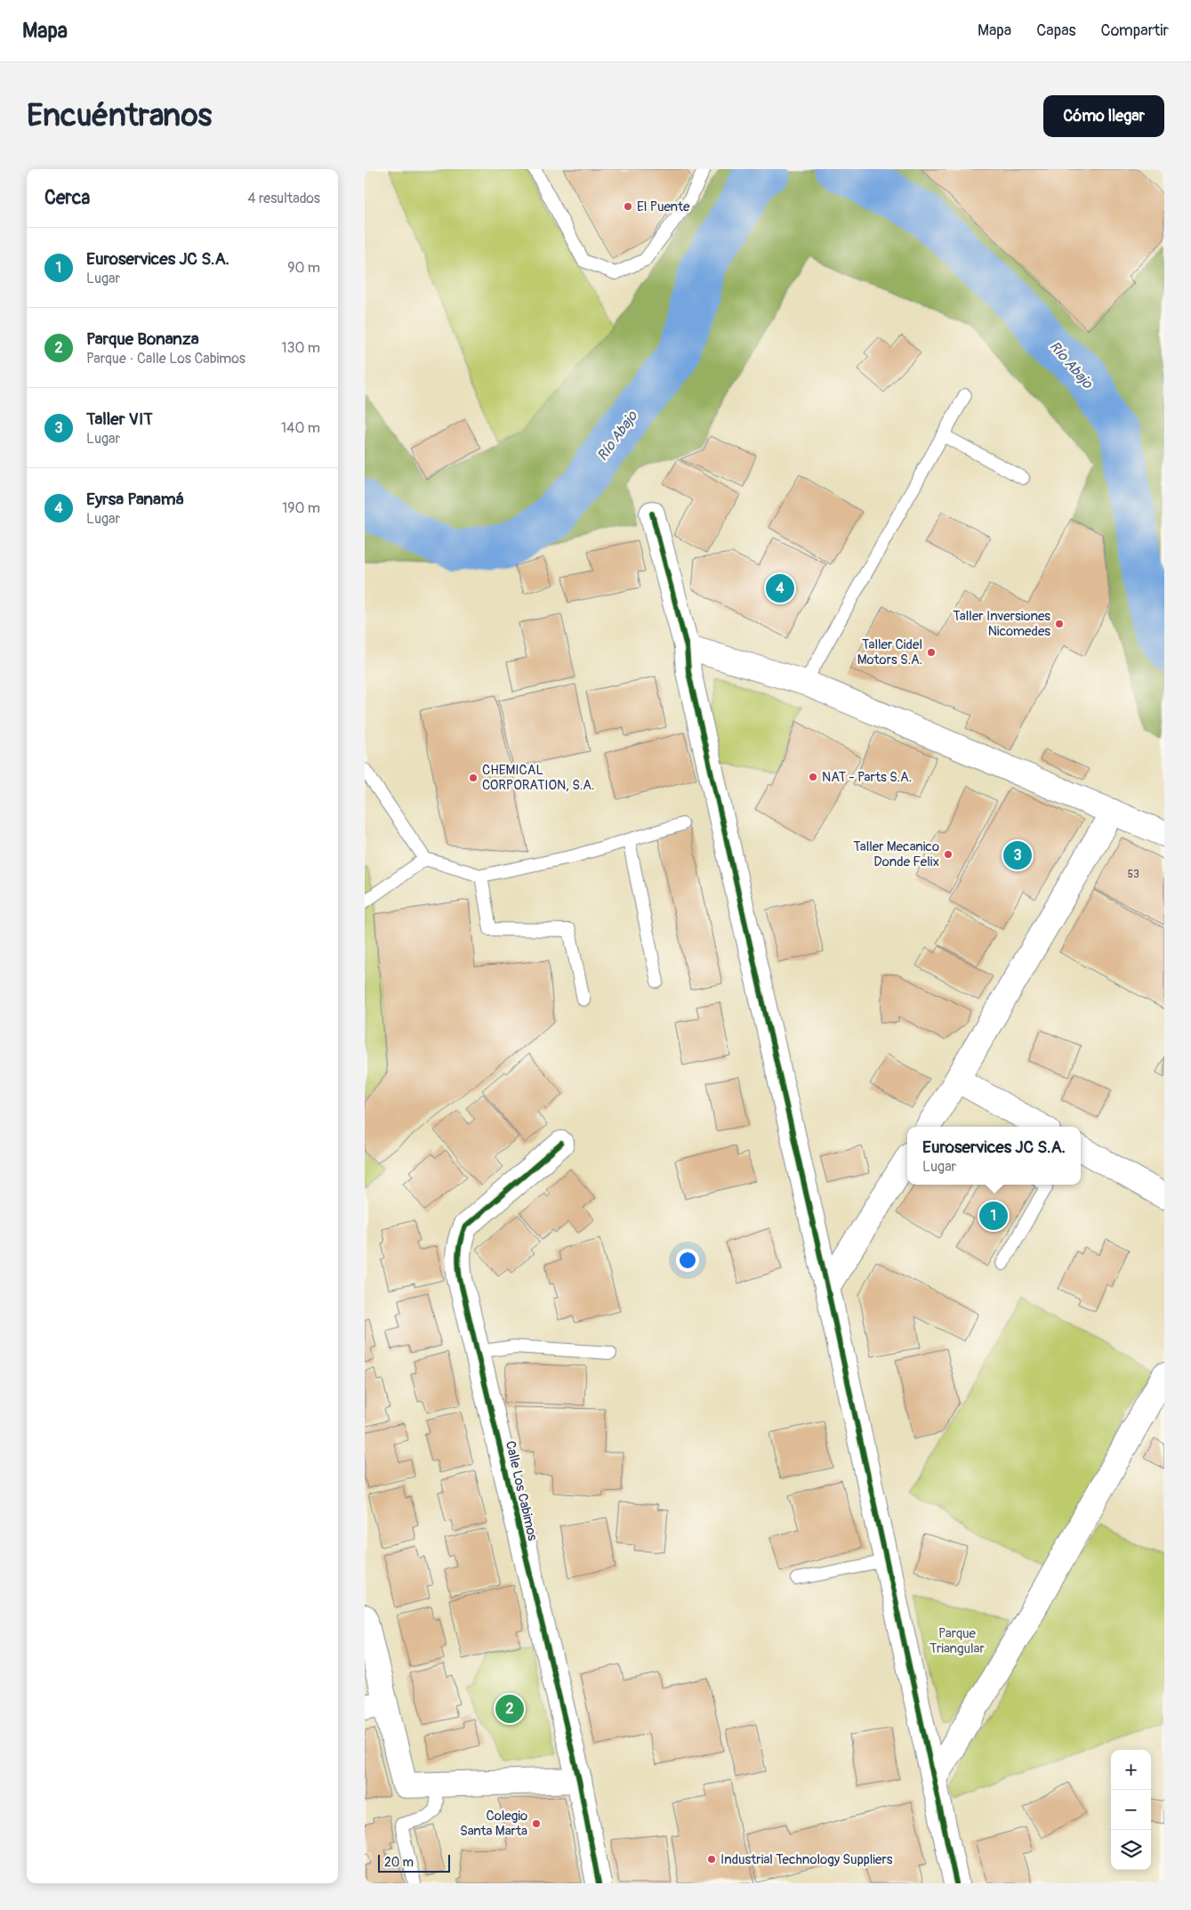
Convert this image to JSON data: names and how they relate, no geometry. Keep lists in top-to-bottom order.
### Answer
{
  "streets": {
    "street": ["Calle Los Cabimos"]
  },
  "water": ["Río Abajo"],
  "parks": ["Parque Triangular"],
  "places": [
    "El Puente",
    "Taller Inversiones Nicomedes",
    "Taller Cidel Motors S.A.",
    "NAT - Parts S.A.",
    "CHEMICAL CORPORATION, S.A.",
    "Taller Mecanico Donde Felix",
    "Colegio Santa Marta",
    "Industrial Technology Suppliers"
  ],
  "house_numbers": ["53"],
  "scale_bar": "20 m",
  "page": {
    "header": "Mapa",
    "nav": ["Mapa", "Capas", "Compartir"],
    "buttons": "Cómo llegar",
    "title": "Encuéntranos",
    "heading": ["Cerca", "4 resultados"],
    "list": [
      {
        "mark": "1",
        "name": "Euroservices JC S.A.",
        "note": "Lugar",
        "value": "90 m"
      },
      {
        "mark": "2",
        "name": "Parque Bonanza",
        "note": "Parque · Calle Los Cabimos",
        "value": "130 m"
      },
      {
        "mark": "3",
        "name": "Taller VIT",
        "note": "Lugar",
        "value": "140 m"
      },
      {
        "mark": "4",
        "name": "Eyrsa Panamá",
        "note": "Lugar",
        "value": "190 m"
      }
    ],
    "pins": [
      "4",
      "3",
      "1",
      "2"
    ],
    "popup": ["Euroservices JC S.A.", "Lugar"],
    "map_buttons": ["+", "−"],
    "scale": "20 m"
  }
}
